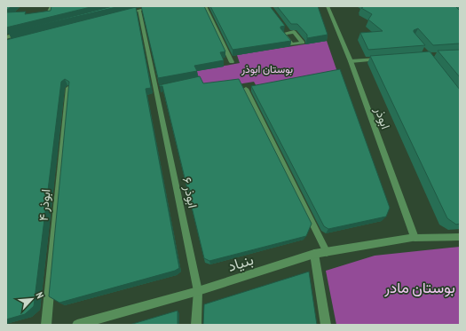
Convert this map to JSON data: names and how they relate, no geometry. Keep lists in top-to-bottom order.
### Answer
{
  "streets": {
    "street": [
      "ابوذر",
      "ابوذر ۶",
      "ابوذر ۴",
      "بنیاد"
    ]
  },
  "crossings": [
    ["ابوذر", "بنیاد"],
    ["ابوذر ۶", "بنیاد"]
  ],
  "parks": ["بوستان ابوذر", "بوستان مادر"],
  "north": "top right"
}
